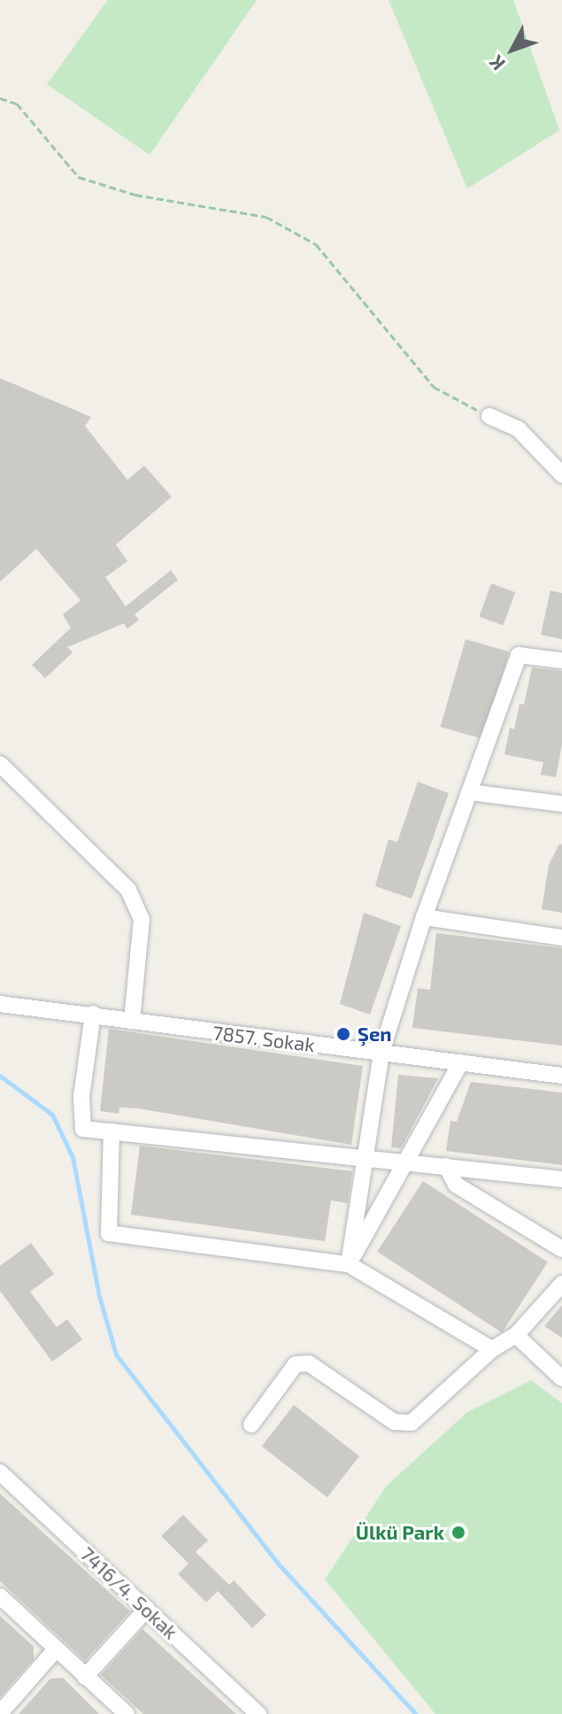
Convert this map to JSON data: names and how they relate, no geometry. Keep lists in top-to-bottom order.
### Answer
{
  "streets": {
    "street": ["7857. Sokak", "7416/4. Sokak"]
  },
  "places": ["Şen", "Ülkü Park"],
  "north": "bottom left"
}
